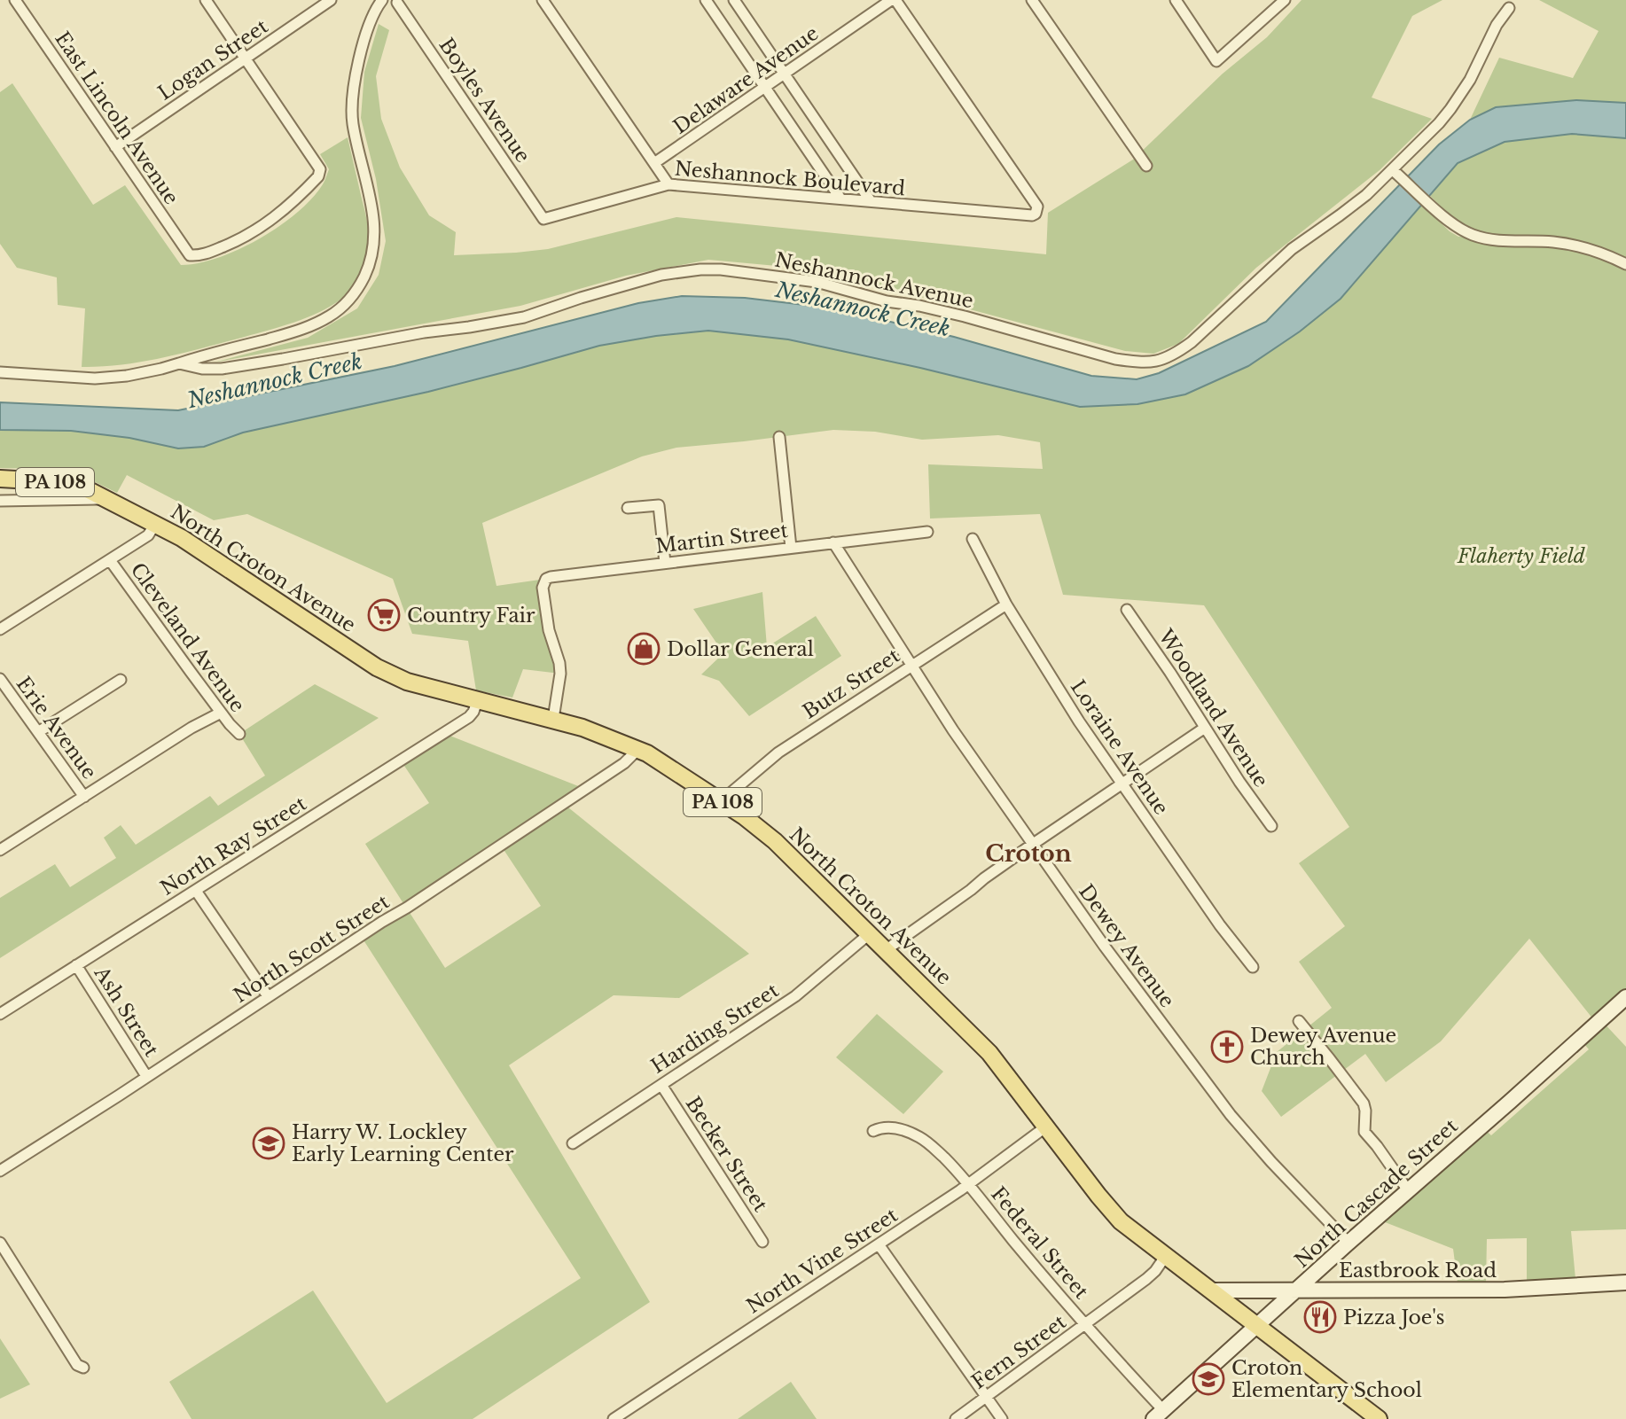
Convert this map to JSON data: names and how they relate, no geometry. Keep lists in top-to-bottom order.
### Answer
{
  "streets": {
    "main road": ["PA 108", "North Croton Avenue"],
    "street": [
      "Logan Street",
      "Delaware Avenue",
      "Boyles Avenue",
      "East Lincoln Avenue",
      "Neshannock Boulevard",
      "Neshannock Avenue",
      "Martin Street",
      "Cleveland Avenue",
      "Butz Street",
      "Woodland Avenue",
      "Erie Avenue",
      "Loraine Avenue",
      "North Ray Street",
      "Dewey Avenue",
      "North Scott Street",
      "Ash Street",
      "Harding Street",
      "Becker Street",
      "North Cascade Street",
      "Federal Street",
      "North Vine Street",
      "Eastbrook Road",
      "Fern Street"
    ]
  },
  "crossings": [
    ["Logan Street", "East Lincoln Avenue"],
    ["Delaware Avenue", "Neshannock Boulevard"],
    ["Boyles Avenue", "Neshannock Boulevard"],
    ["Martin Street", "North Croton Avenue"],
    ["Martin Street", "Dewey Avenue"],
    ["North Croton Avenue", "Butz Street"],
    ["North Croton Avenue", "North Ray Street"],
    ["North Croton Avenue", "North Scott Street"],
    ["North Croton Avenue", "Harding Street"],
    ["North Croton Avenue", "North Cascade Street"],
    ["North Croton Avenue", "North Vine Street"],
    ["North Croton Avenue", "Eastbrook Road"],
    ["North Croton Avenue", "Fern Street"],
    ["Butz Street", "Loraine Avenue"],
    ["Butz Street", "Dewey Avenue"],
    ["North Ray Street", "Ash Street"],
    ["Dewey Avenue", "North Cascade Street"],
    ["North Scott Street", "Ash Street"],
    ["Harding Street", "Becker Street"],
    ["North Cascade Street", "Federal Street"],
    ["North Cascade Street", "Eastbrook Road"],
    ["Federal Street", "North Vine Street"],
    ["Federal Street", "Fern Street"]
  ],
  "districts": ["Croton"],
  "water": ["Neshannock Creek"],
  "parks": ["Flaherty Field"],
  "places": {
    "supermarket": ["Country Fair"],
    "shop": ["Dollar General"],
    "church": ["Dewey Avenue Church"],
    "school or university": ["Harry W. Lockley Early Learning Center", "Croton Elementary School"],
    "restaurant": ["Pizza Joe's"]
  }
}
